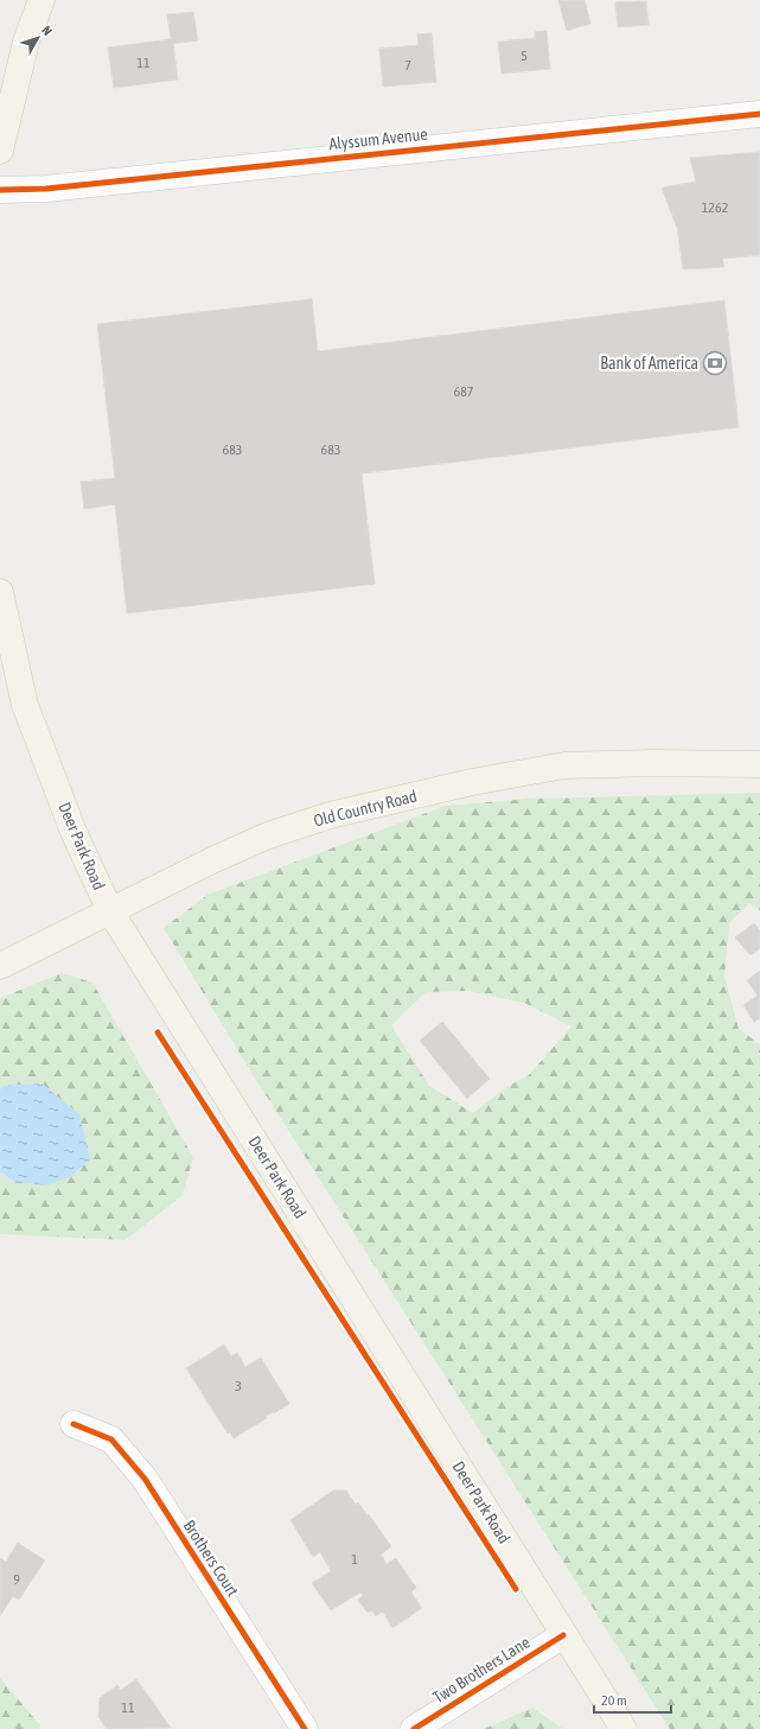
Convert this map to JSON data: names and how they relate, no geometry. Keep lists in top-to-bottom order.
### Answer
{
  "streets": {
    "main road": ["Old Country Road", "Deer Park Road"],
    "street": ["Alyssum Avenue", "Brothers Court", "Two Brothers Lane"]
  },
  "crossings": [
    ["Old Country Road", "Deer Park Road"],
    ["Deer Park Road", "Two Brothers Lane"]
  ],
  "places": {
    "bank": ["Bank of America"]
  },
  "house_numbers": [
    "5",
    "11",
    "7",
    "1262",
    "687",
    "683",
    "683",
    "3",
    "1",
    "9",
    "11"
  ],
  "scale_bar": "20 m",
  "north": "top right"
}
